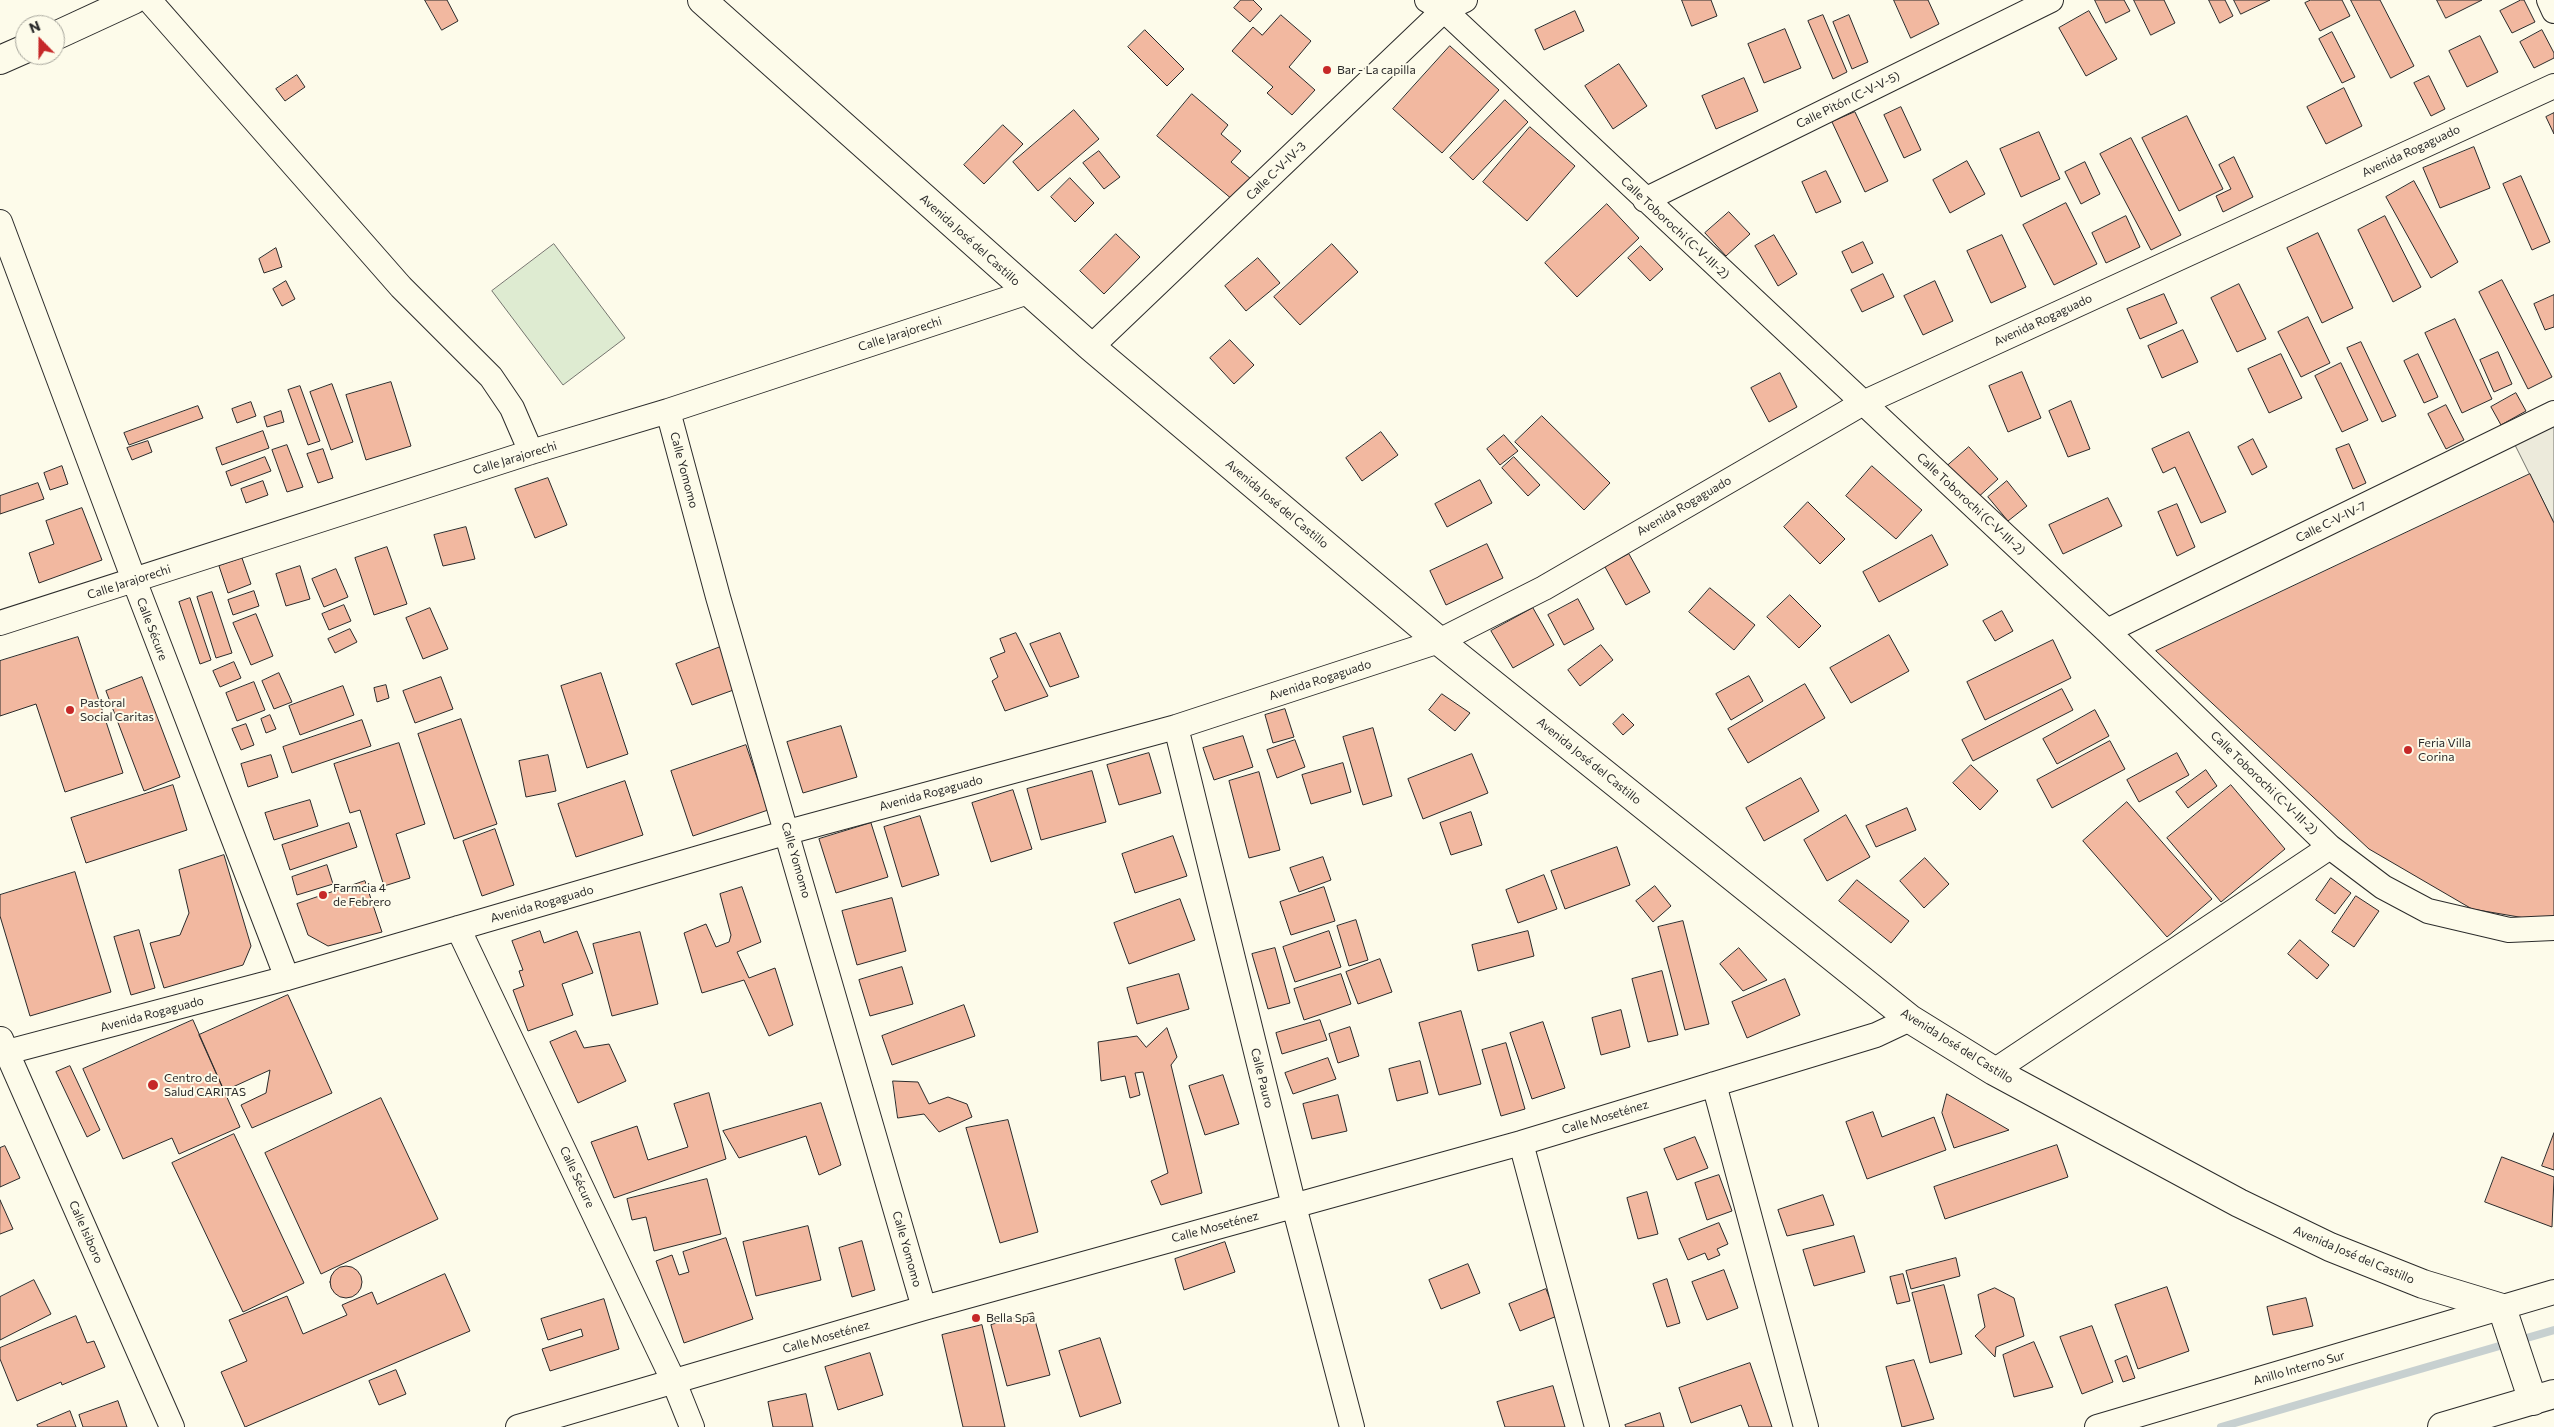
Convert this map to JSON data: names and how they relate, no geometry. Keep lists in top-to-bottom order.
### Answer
{
  "streets": {
    "main road": ["Avenida José del Castillo"],
    "street": [
      "Calle Pitón (C-V-V-5)",
      "Avenida Rogaguado",
      "Calle C-V-IV-3",
      "Calle Toborochi (C-V-III-2)",
      "Calle Jarajorechi",
      "Calle Yomomo",
      "Calle C-V-IV-7",
      "Calle Sécure",
      "Calle Pauro",
      "Calle Moseténez",
      "Calle Isiboro",
      "Anillo Interno Sur"
    ]
  },
  "crossings": [
    ["Calle Pitón (C-V-V-5)", "Calle Toborochi (C-V-III-2)"],
    ["Avenida Rogaguado", "Calle Toborochi (C-V-III-2)"],
    ["Avenida Rogaguado", "Avenida José del Castillo"],
    ["Avenida Rogaguado", "Calle Yomomo"],
    ["Avenida Rogaguado", "Calle Sécure"],
    ["Avenida Rogaguado", "Calle Pauro"],
    ["Avenida Rogaguado", "Calle Isiboro"],
    ["Calle C-V-IV-3", "Calle Toborochi (C-V-III-2)"],
    ["Calle C-V-IV-3", "Avenida José del Castillo"],
    ["Calle Toborochi (C-V-III-2)", "Calle C-V-IV-7"],
    ["Avenida José del Castillo", "Calle Jarajorechi"],
    ["Avenida José del Castillo", "Calle Moseténez"],
    ["Avenida José del Castillo", "Anillo Interno Sur"],
    ["Calle Jarajorechi", "Calle Yomomo"],
    ["Calle Jarajorechi", "Calle Sécure"],
    ["Calle Yomomo", "Calle Moseténez"],
    ["Calle Sécure", "Calle Moseténez"],
    ["Calle Pauro", "Calle Moseténez"]
  ],
  "places": [
    "Bar - La capilla",
    "Pastoral Social Caritas",
    "Feria Villa Corina",
    "Farmcia 4 de Febrero",
    "Centro de Salud CARITAS",
    "Bella Spa"
  ],
  "north": "top"
}
